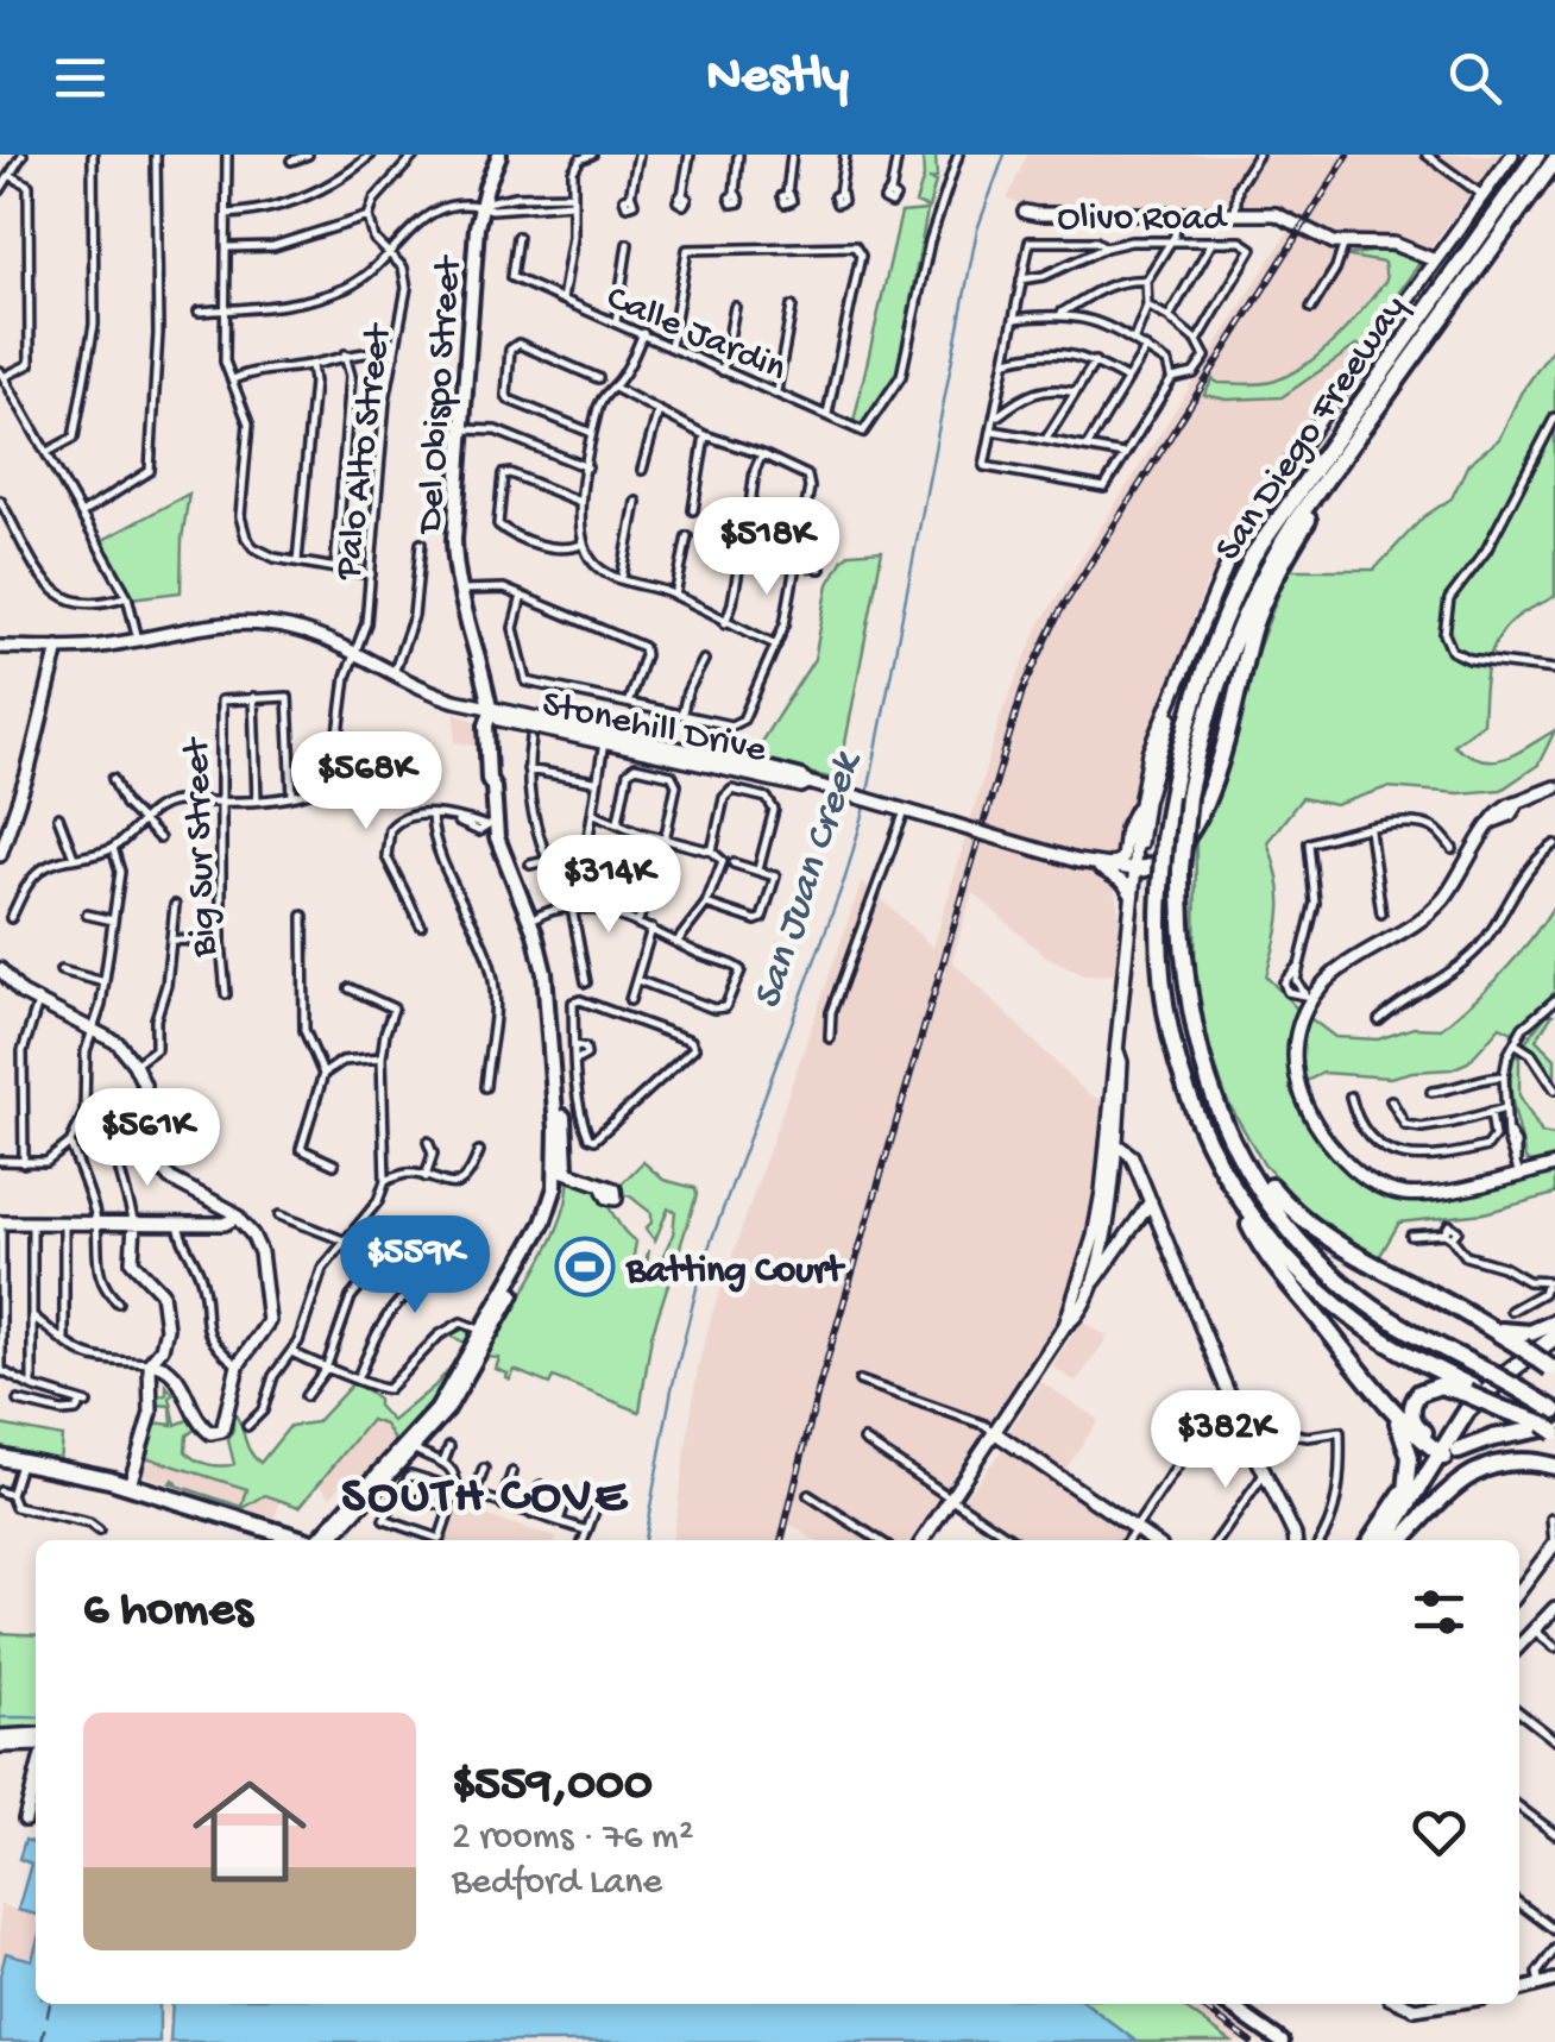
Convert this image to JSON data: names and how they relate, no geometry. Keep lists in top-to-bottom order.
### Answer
{
  "streets": {
    "highway": ["San Diego Freeway"],
    "main road": ["Del Obispo Street", "Stonehill Drive"],
    "street": [
      "Olivo Road",
      "Calle Jardin",
      "Palo Alto Street",
      "Big Sur Street"
    ]
  },
  "crossings": [
    ["Del Obispo Street", "Stonehill Drive"],
    ["Palo Alto Street", "Stonehill Drive"]
  ],
  "districts": ["SOUTH COVE"],
  "water": ["San Juan Creek"],
  "places": {
    "sports": ["Batting Court"]
  },
  "page": {
    "header": "Nestly",
    "price": [
      "$518K",
      "$568K",
      "$314K",
      "$561K",
      "$559K",
      "$382K"
    ],
    "heading": "6 homes",
    "list": [
      {
        "name": "$559,000",
        "note": "2 rooms · 76 m² · Bedford Lane"
      }
    ]
  }
}
